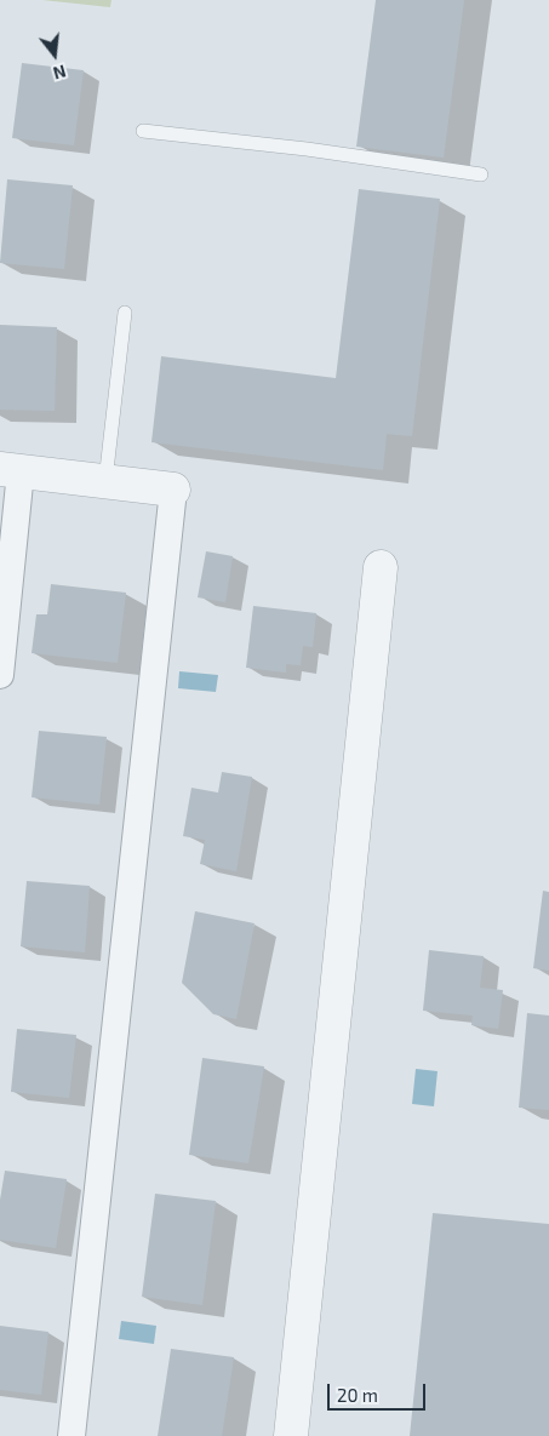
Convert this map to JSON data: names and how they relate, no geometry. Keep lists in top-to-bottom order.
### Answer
{
  "scale_bar": "20 m",
  "north": "bottom"
}
